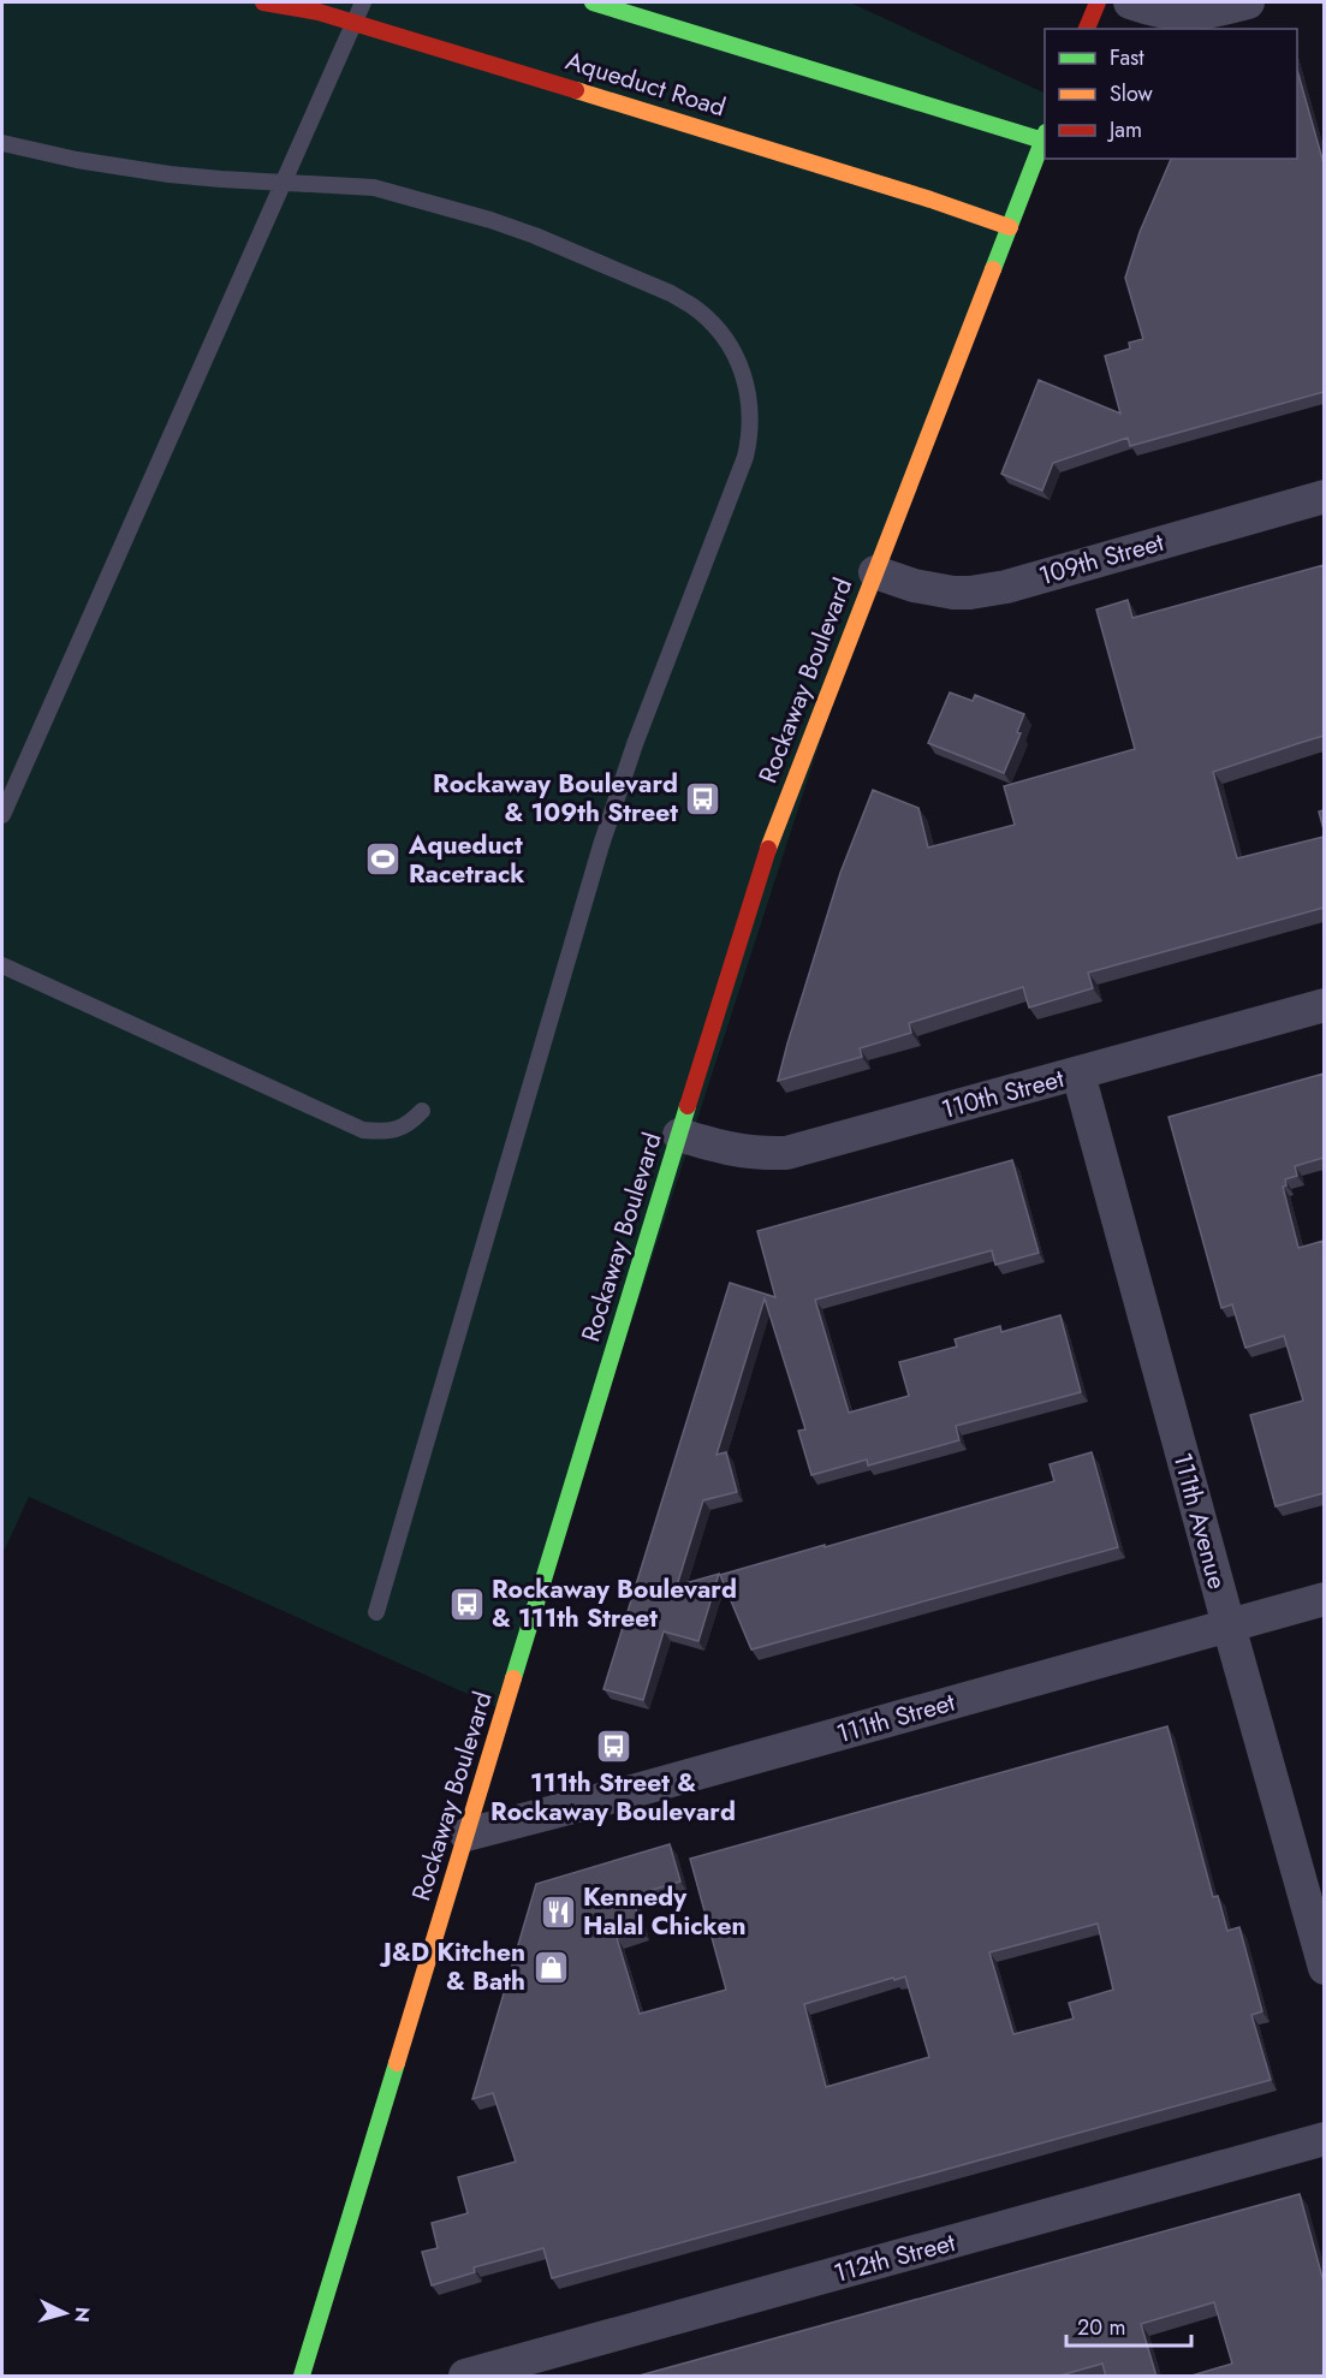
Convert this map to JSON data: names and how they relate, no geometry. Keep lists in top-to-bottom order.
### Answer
{
  "streets": {
    "main road": ["Aqueduct Road", "Rockaway Boulevard"],
    "street": [
      "109th Street",
      "110th Street",
      "111th Avenue",
      "111th Street",
      "112th Street"
    ]
  },
  "crossings": [
    ["Aqueduct Road", "Rockaway Boulevard"],
    ["109th Street", "Rockaway Boulevard"],
    ["Rockaway Boulevard", "110th Street"],
    ["Rockaway Boulevard", "111th Street"],
    ["110th Street", "111th Avenue"],
    ["111th Avenue", "111th Street"]
  ],
  "places": {
    "bus stop": ["Rockaway Boulevard & 109th Street", "Rockaway Boulevard & 111th Street", "111th Street & Rockaway Boulevard"],
    "sports": ["Aqueduct Racetrack"],
    "restaurant": ["Kennedy Halal Chicken"],
    "shop": ["J&D Kitchen & Bath"]
  },
  "legend": ["Fast", "Slow", "Jam"],
  "scale_bar": "20 m",
  "north": "right"
}
